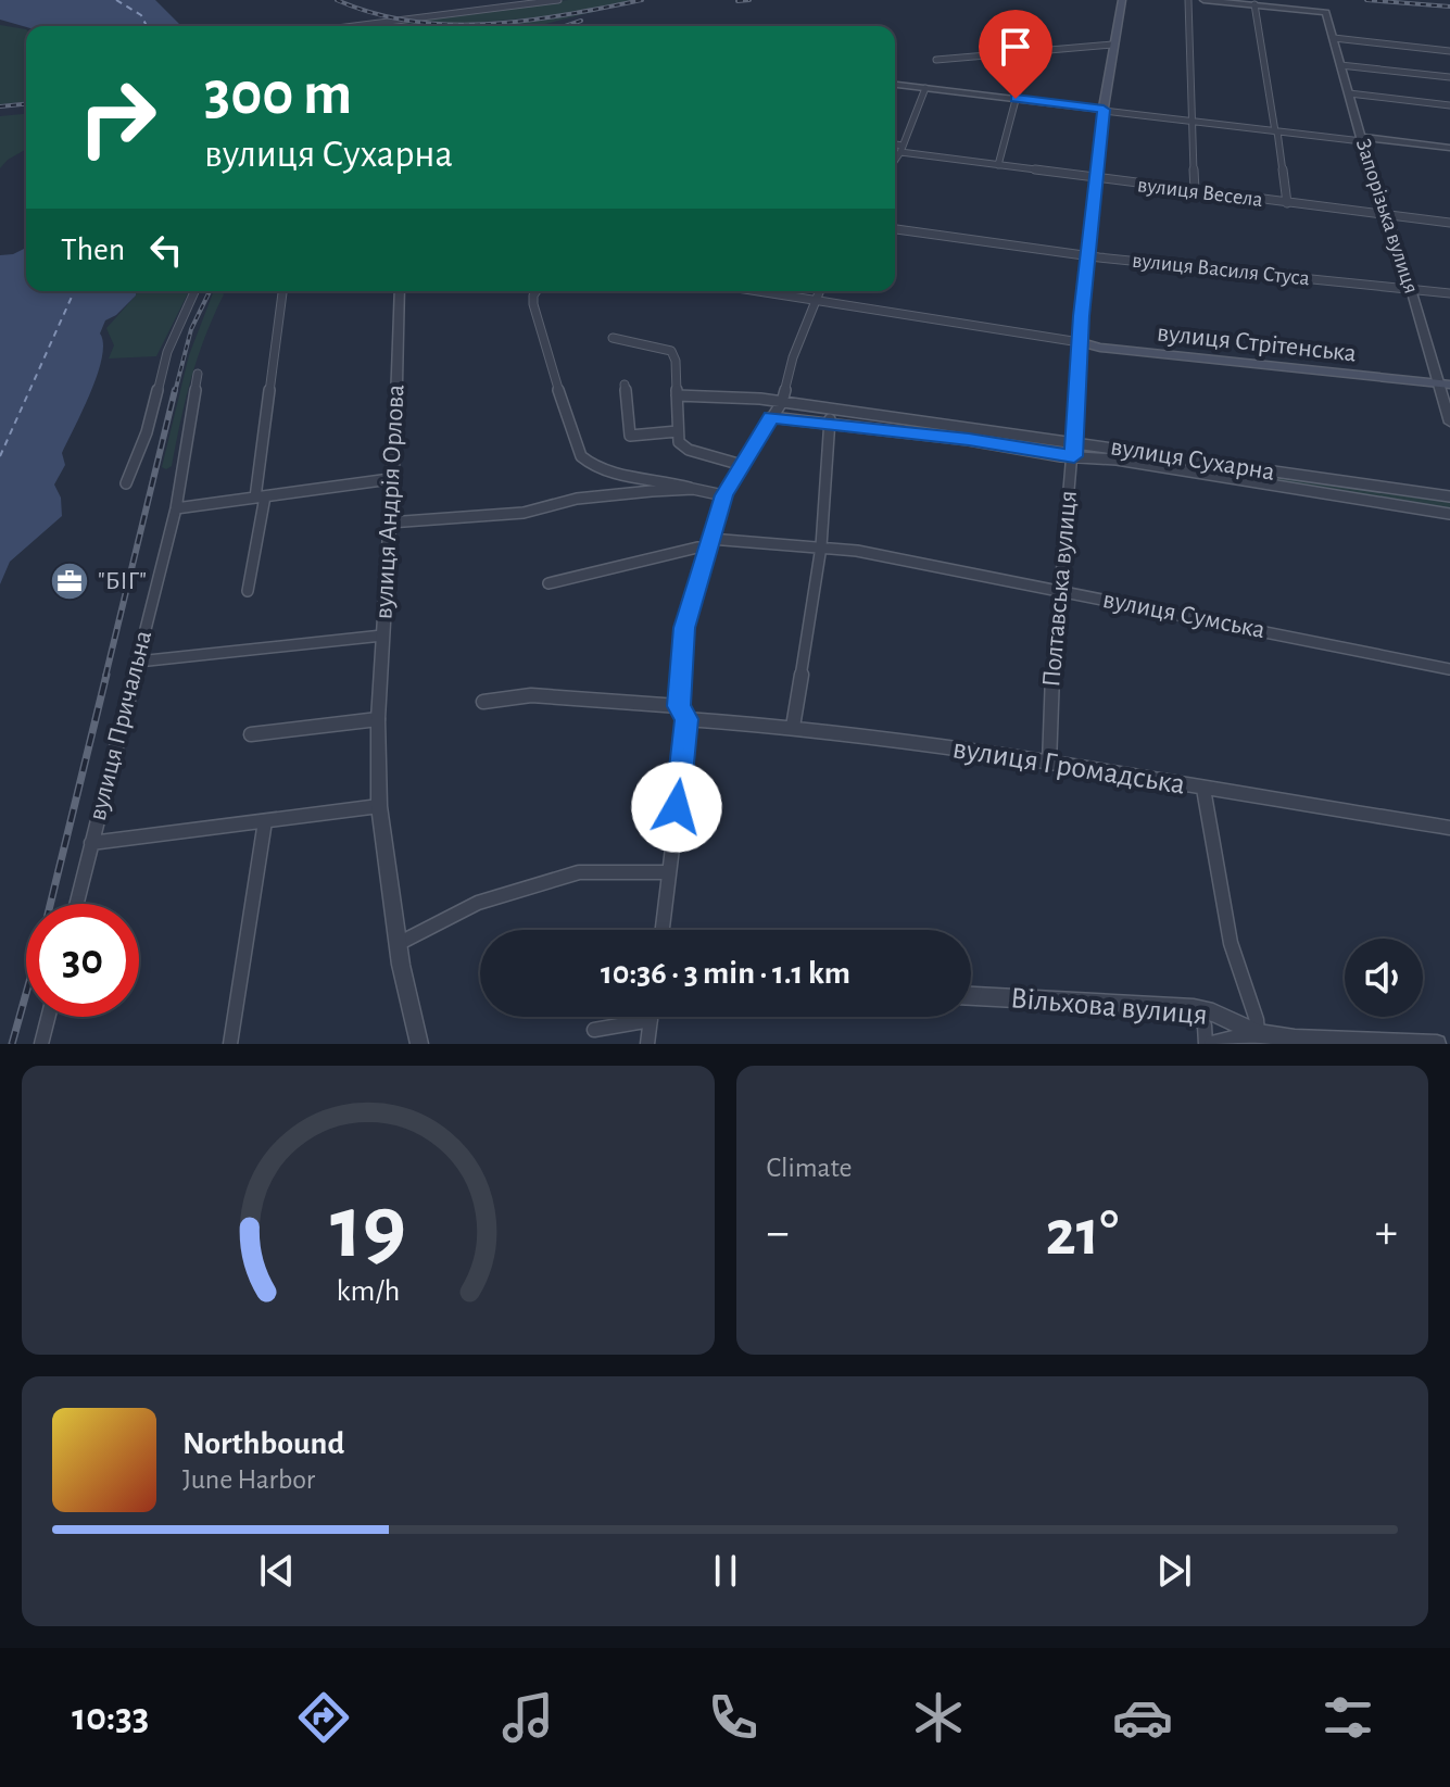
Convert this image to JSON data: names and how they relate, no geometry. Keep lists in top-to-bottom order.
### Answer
{
  "streets": {
    "main road": ["вулиця Стрітенська", "Полтавська вулиця"],
    "street": [
      "вулиця Весела",
      "Запорізька вулиця",
      "вулиця Василя Стуса",
      "вулиця Сухарна",
      "вулиця Андрія Орлова",
      "вулиця Сумська",
      "вулиця Причальна",
      "вулиця Громадська",
      "Вільхова вулиця"
    ]
  },
  "crossings": [
    ["вулиця Весела", "Запорізька вулиця"],
    ["вулиця Весела", "Полтавська вулиця"],
    ["Запорізька вулиця", "вулиця Василя Стуса"],
    ["Запорізька вулиця", "вулиця Стрітенська"],
    ["вулиця Василя Стуса", "Полтавська вулиця"],
    ["вулиця Стрітенська", "Полтавська вулиця"],
    ["вулиця Сухарна", "Полтавська вулиця"],
    ["Полтавська вулиця", "вулиця Сумська"],
    ["Полтавська вулиця", "вулиця Громадська"]
  ],
  "places": {
    "office": ["\"БІГ\""]
  },
  "page": {
    "turn": ["300 m", "вулиця Сухарна"],
    "then": "Then",
    "limit": "30",
    "trip": "10:36 · 3 min · 1.1 km",
    "tile": "Climate",
    "heat": ["−", "21°", "+"],
    "song": ["Northbound", "June Harbor"],
    "tabs": "10:33",
    "gauge": ["19", "km/h"]
  }
}
